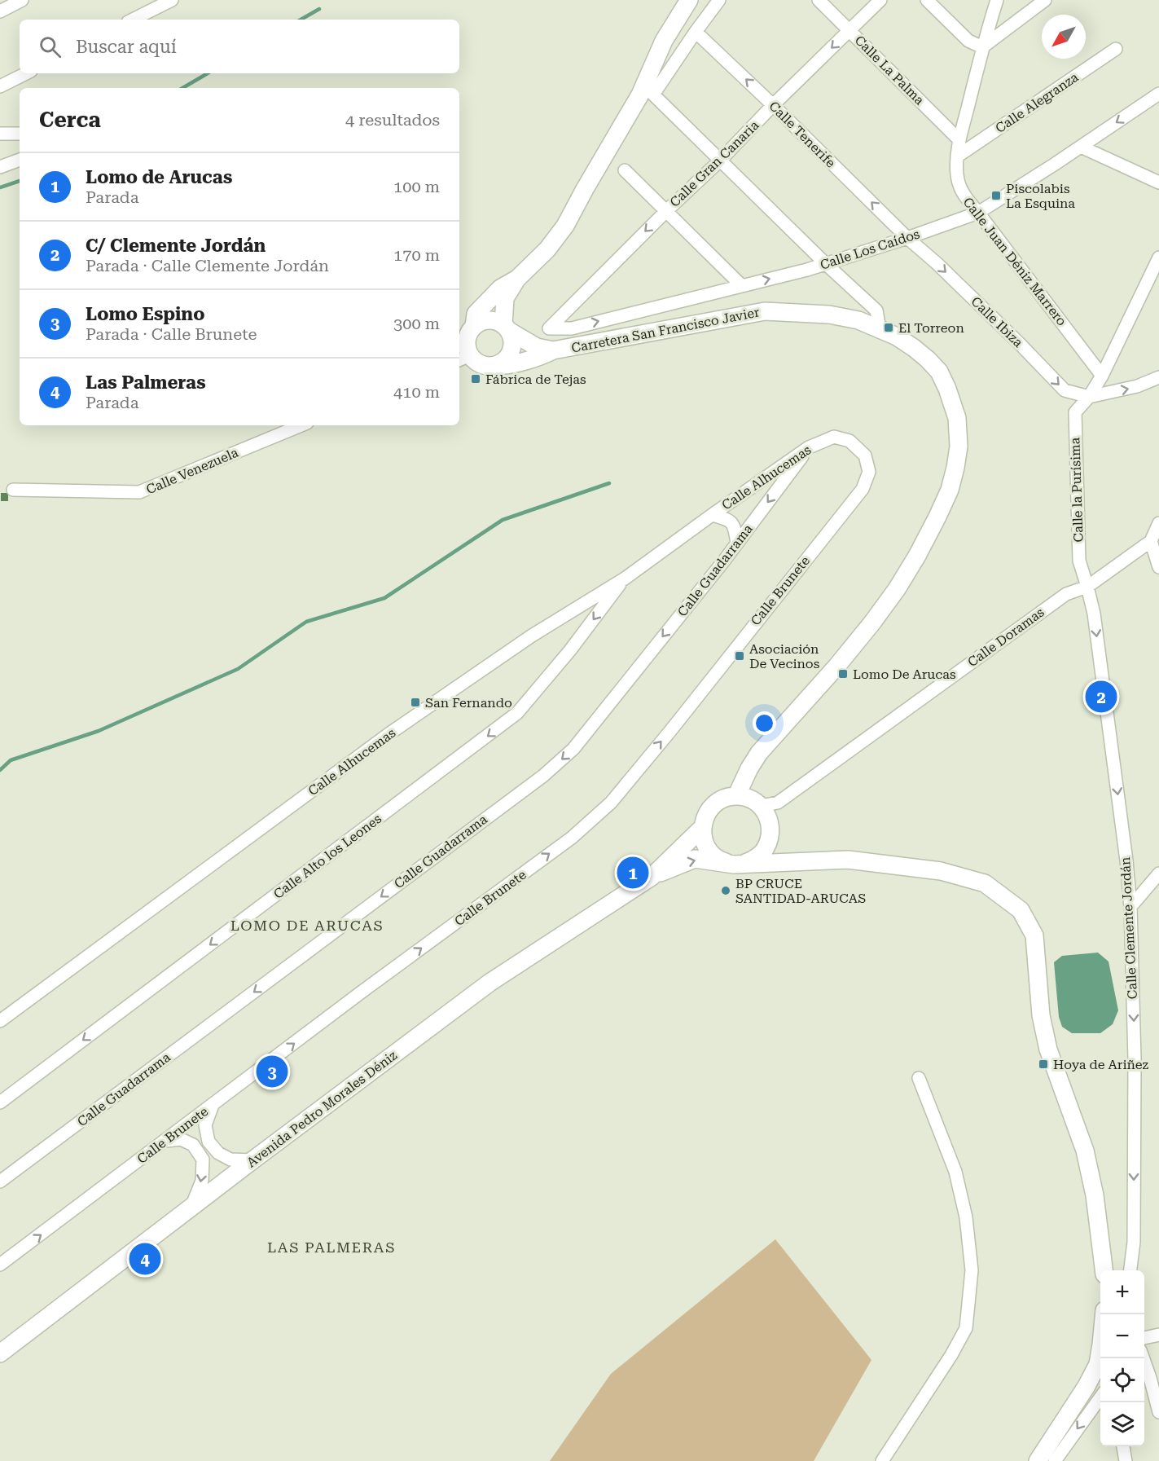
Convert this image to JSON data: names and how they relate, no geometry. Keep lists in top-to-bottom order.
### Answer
{
  "streets": {
    "main road": ["Carretera San Francisco Javier", "Avenida Pedro Morales Déniz"],
    "street": [
      "Calle La Palma",
      "Calle Alegranza",
      "Calle Tenerife",
      "Calle Gran Canaria",
      "Calle Los Caídos",
      "Calle Juan Déniz Marrero",
      "Calle Ibiza",
      "Calle Venezuela",
      "Calle Alhucemas",
      "Calle la Purísima",
      "Calle Guadarrama",
      "Calle Brunete",
      "Calle Doramas",
      "Calle Alto los Leones",
      "Calle Clemente Jordán"
    ]
  },
  "crossings": [
    ["Calle La Palma", "Calle Gran Canaria"],
    ["Calle La Palma", "Calle Juan Déniz Marrero"],
    ["Calle Alegranza", "Calle Juan Déniz Marrero"],
    ["Calle Tenerife", "Calle Gran Canaria"],
    ["Calle Tenerife", "Calle Los Caídos"],
    ["Calle Tenerife", "Calle Ibiza"],
    ["Calle Gran Canaria", "Calle Los Caídos"],
    ["Calle Los Caídos", "Calle Juan Déniz Marrero"],
    ["Calle Los Caídos", "Calle Ibiza"],
    ["Calle Ibiza", "Calle la Purísima"],
    ["Calle Alhucemas", "Calle Guadarrama"],
    ["Calle Alhucemas", "Calle Brunete"],
    ["Calle Alhucemas", "Calle Alto los Leones"],
    ["Calle la Purísima", "Calle Doramas"],
    ["Calle la Purísima", "Calle Clemente Jordán"],
    ["Calle Doramas", "Calle Clemente Jordán"]
  ],
  "one_way": [
    "Calle Gran Canaria",
    "Calle Ibiza",
    "Calle Guadarrama",
    "Calle Brunete",
    "Calle Alto los Leones",
    "Calle Clemente Jordán"
  ],
  "districts": ["LOMO DE ARUCAS", "LAS PALMERAS"],
  "places": {
    "transit": [
      "Piscolabis La Esquina",
      "El Torreon",
      "Fábrica de Tejas",
      "Asociación De Vecinos",
      "Lomo De Arucas",
      "San Fernando",
      "Hoya de Ariñez"
    ],
    "other": ["BP CRUCE SANTIDAD-ARUCAS"]
  },
  "north": "bottom left",
  "page": {
    "search": "Buscar aquí",
    "heading": ["Cerca", "4 resultados"],
    "list": [
      {
        "mark": "1",
        "name": "Lomo de Arucas",
        "note": "Parada",
        "value": "100 m"
      },
      {
        "mark": "2",
        "name": "C/ Clemente Jordán",
        "note": "Parada · Calle Clemente Jordán",
        "value": "170 m"
      },
      {
        "mark": "3",
        "name": "Lomo Espino",
        "note": "Parada · Calle Brunete",
        "value": "300 m"
      },
      {
        "mark": "4",
        "name": "Las Palmeras",
        "note": "Parada",
        "value": "410 m"
      }
    ],
    "pins": [
      "2",
      "1",
      "3",
      "4"
    ],
    "map_buttons": ["+", "−"]
  }
}
